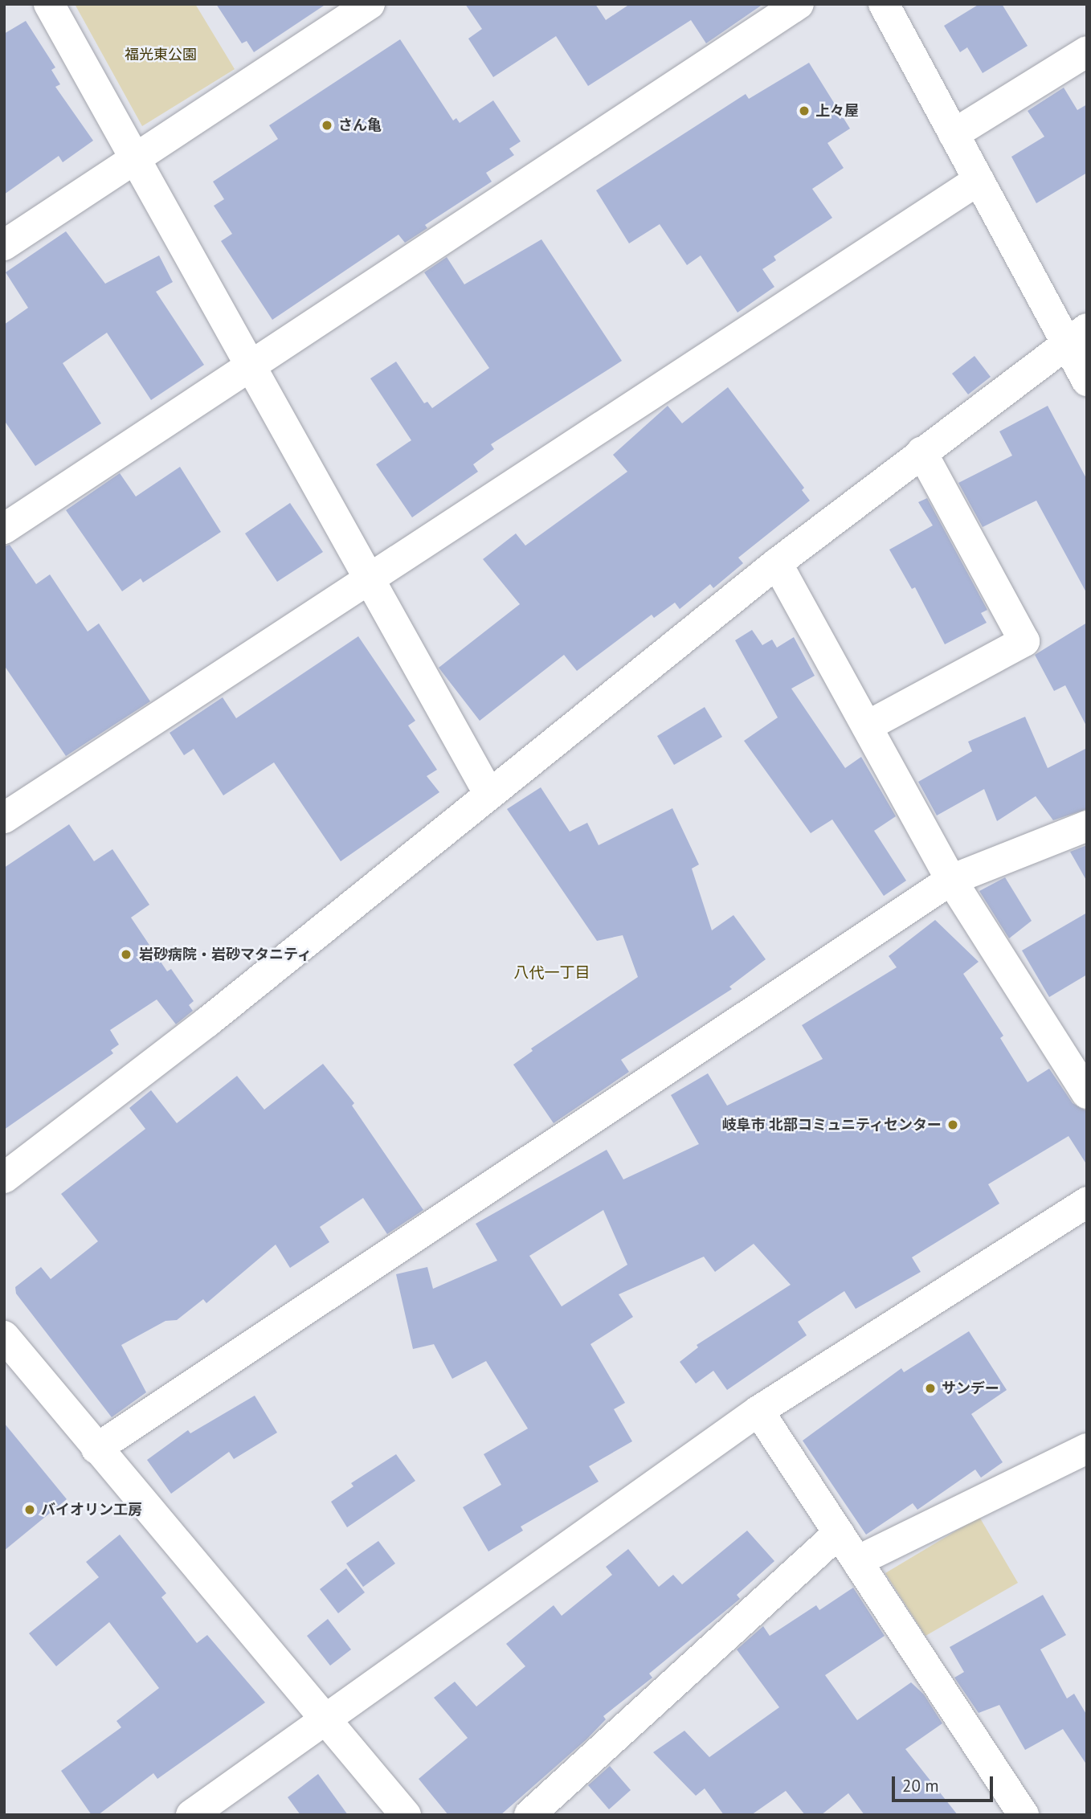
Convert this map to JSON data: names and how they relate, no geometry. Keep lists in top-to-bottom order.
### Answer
{
  "districts": ["八代一丁目"],
  "parks": ["福光東公園"],
  "places": [
    "上々屋",
    "さん亀",
    "岩砂病院・岩砂マタニティ",
    "岐阜市 北部コミュニティセンター",
    "サンデー",
    "バイオリン工房"
  ],
  "scale_bar": "20 m"
}
